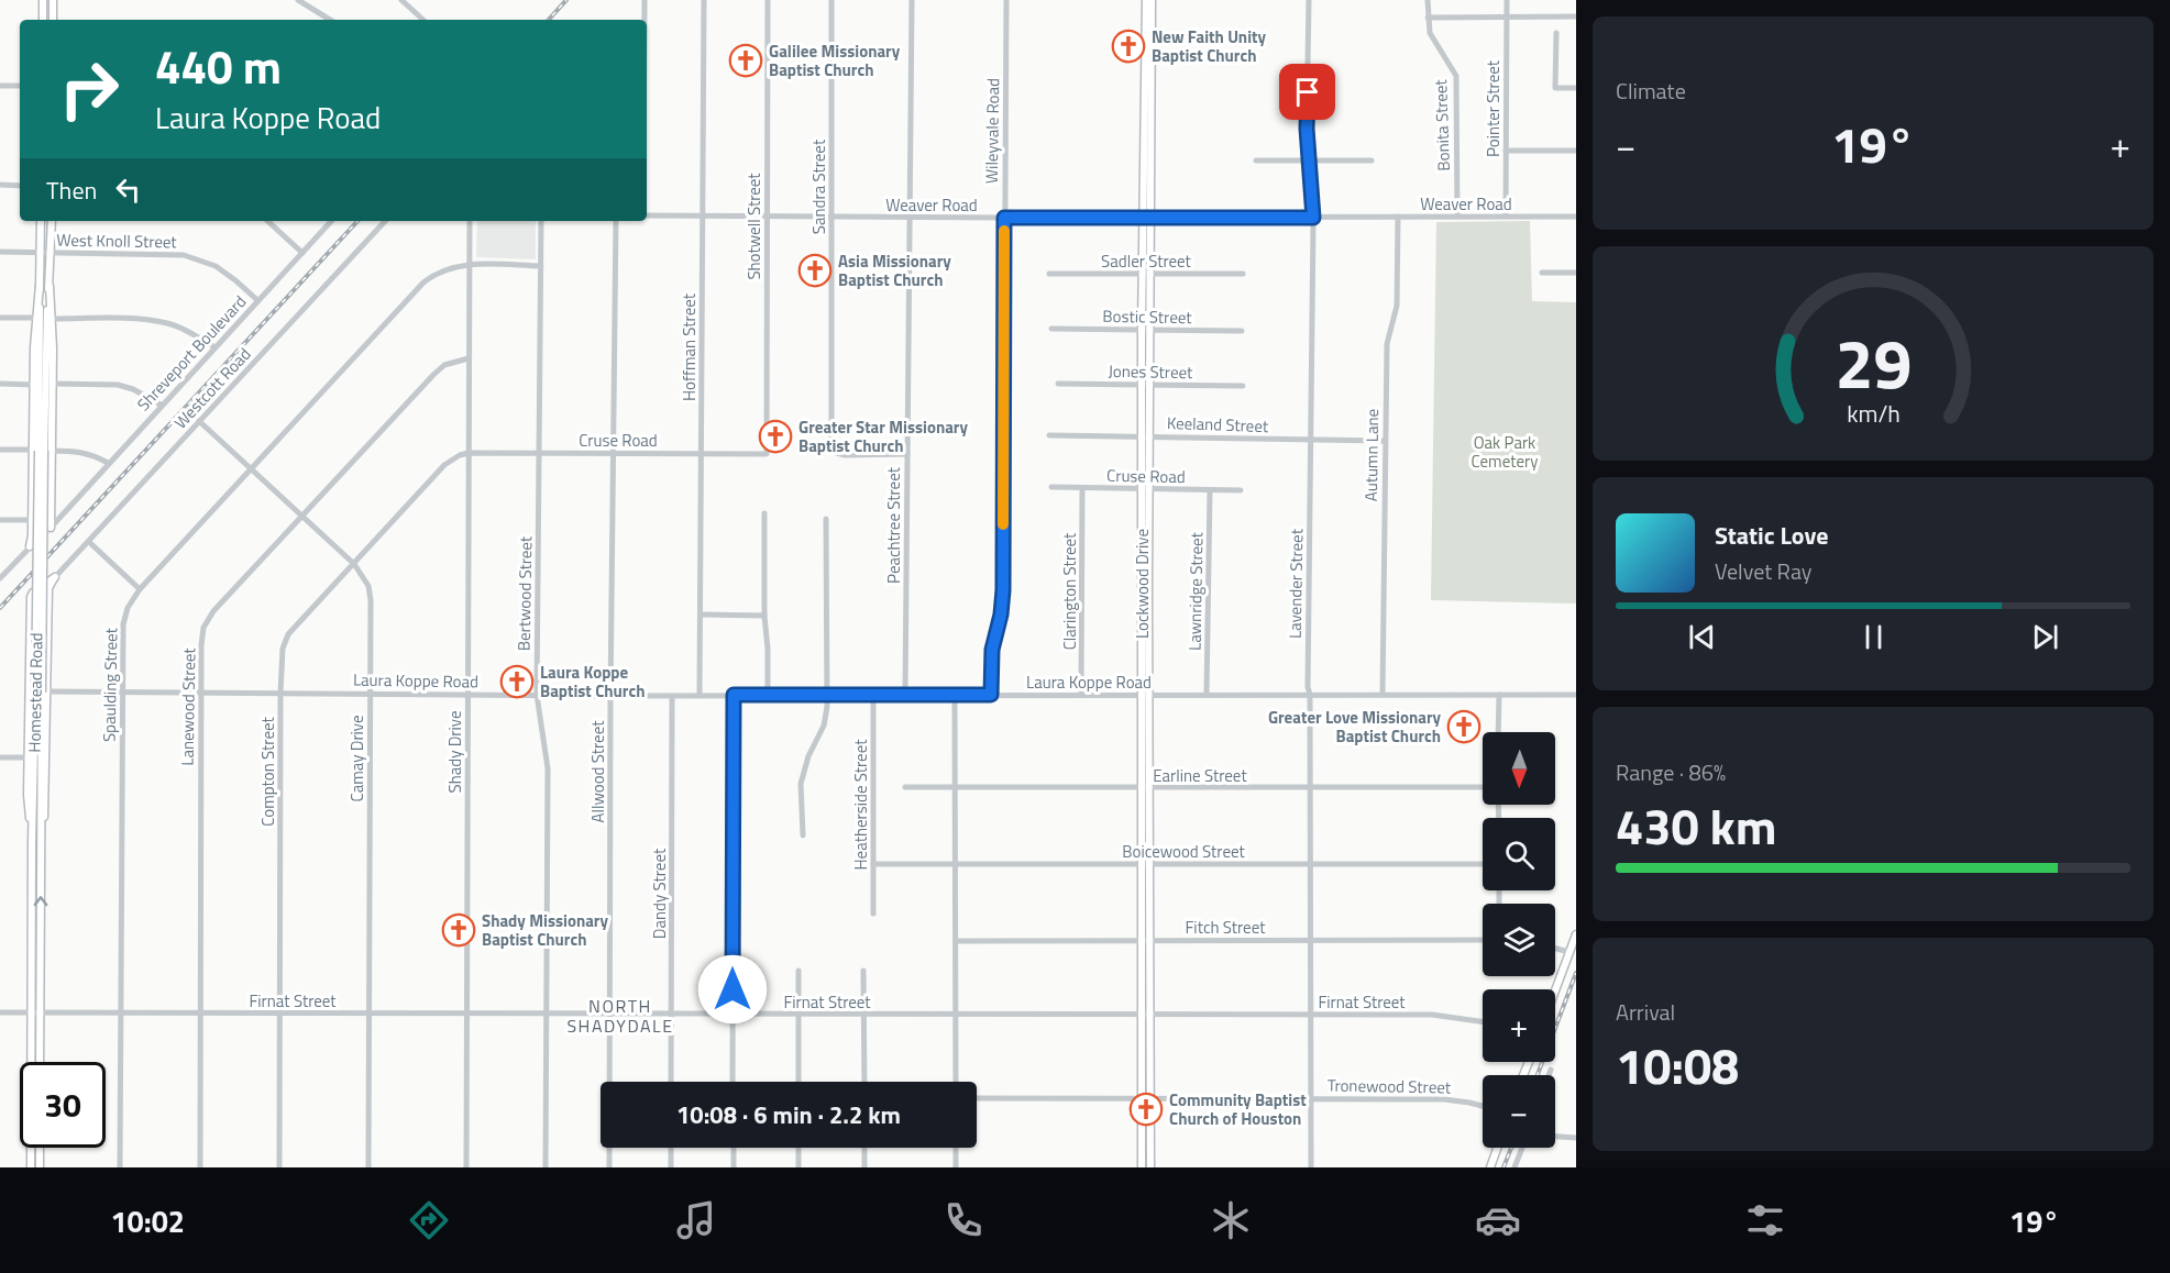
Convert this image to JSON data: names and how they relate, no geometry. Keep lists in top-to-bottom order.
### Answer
{
  "streets": {
    "main road": ["Lockwood Drive", "Homestead Road"],
    "street": [
      "Pointer Street",
      "Bonita Street",
      "Wileyvale Road",
      "Sandra Street",
      "Weaver Road",
      "Shotwell Street",
      "West Knoll Street",
      "Sadler Street",
      "Bostic Street",
      "Hoffman Street",
      "Shreveport Boulevard",
      "Jones Street",
      "Westcott Road",
      "Keeland Street",
      "Cruse Road",
      "Autumn Lane",
      "Peachtree Street",
      "Lavender Street",
      "Clarington Street",
      "Lawnridge Street",
      "Bertwood Street",
      "Laura Koppe Road",
      "Spaulding Street",
      "Lanewood Street",
      "Shady Drive",
      "Camay Drive",
      "Compton Street",
      "Allwood Street",
      "Earline Street",
      "Heatherside Street",
      "Boicewood Street",
      "Dandy Street",
      "Fitch Street",
      "Firnat Street",
      "Tronewood Street"
    ]
  },
  "crossings": [
    ["Pointer Street", "Weaver Road"],
    ["Bonita Street", "Weaver Road"],
    ["Wileyvale Road", "Weaver Road"],
    ["Wileyvale Road", "Laura Koppe Road"],
    ["Sandra Street", "Weaver Road"],
    ["Sandra Street", "Peachtree Street"],
    ["Weaver Road", "Shotwell Street"],
    ["Weaver Road", "Hoffman Street"],
    ["Weaver Road", "Autumn Lane"],
    ["Weaver Road", "Peachtree Street"],
    ["Weaver Road", "Lockwood Drive"],
    ["Weaver Road", "Lavender Street"],
    ["Shotwell Street", "Cruse Road"],
    ["West Knoll Street", "Shreveport Boulevard"],
    ["West Knoll Street", "Homestead Road"],
    ["Sadler Street", "Lockwood Drive"],
    ["Bostic Street", "Lockwood Drive"],
    ["Hoffman Street", "Cruse Road"],
    ["Hoffman Street", "Laura Koppe Road"],
    ["Jones Street", "Lockwood Drive"],
    ["Westcott Road", "Camay Drive"],
    ["Keeland Street", "Autumn Lane"],
    ["Keeland Street", "Lockwood Drive"],
    ["Keeland Street", "Lavender Street"],
    ["Cruse Road", "Lockwood Drive"],
    ["Cruse Road", "Clarington Street"],
    ["Cruse Road", "Lawnridge Street"],
    ["Cruse Road", "Bertwood Street"],
    ["Cruse Road", "Shady Drive"],
    ["Cruse Road", "Compton Street"],
    ["Cruse Road", "Allwood Street"],
    ["Autumn Lane", "Laura Koppe Road"],
    ["Peachtree Street", "Laura Koppe Road"],
    ["Lockwood Drive", "Laura Koppe Road"],
    ["Lockwood Drive", "Earline Street"],
    ["Lockwood Drive", "Boicewood Street"],
    ["Lockwood Drive", "Fitch Street"],
    ["Lockwood Drive", "Firnat Street"],
    ["Lockwood Drive", "Tronewood Street"],
    ["Lavender Street", "Laura Koppe Road"],
    ["Lavender Street", "Earline Street"],
    ["Lavender Street", "Boicewood Street"],
    ["Lavender Street", "Fitch Street"],
    ["Lavender Street", "Firnat Street"],
    ["Lavender Street", "Tronewood Street"],
    ["Clarington Street", "Laura Koppe Road"],
    ["Lawnridge Street", "Laura Koppe Road"],
    ["Bertwood Street", "Laura Koppe Road"],
    ["Bertwood Street", "Spaulding Street"],
    ["Bertwood Street", "Firnat Street"],
    ["Laura Koppe Road", "Spaulding Street"],
    ["Laura Koppe Road", "Homestead Road"],
    ["Laura Koppe Road", "Lanewood Street"],
    ["Laura Koppe Road", "Shady Drive"],
    ["Laura Koppe Road", "Camay Drive"],
    ["Laura Koppe Road", "Compton Street"],
    ["Laura Koppe Road", "Allwood Street"],
    ["Laura Koppe Road", "Heatherside Street"],
    ["Laura Koppe Road", "Dandy Street"],
    ["Spaulding Street", "Shady Drive"],
    ["Spaulding Street", "Camay Drive"],
    ["Spaulding Street", "Firnat Street"],
    ["Homestead Road", "Firnat Street"],
    ["Lanewood Street", "Shady Drive"],
    ["Lanewood Street", "Camay Drive"],
    ["Lanewood Street", "Firnat Street"],
    ["Shady Drive", "Compton Street"],
    ["Shady Drive", "Firnat Street"],
    ["Camay Drive", "Compton Street"],
    ["Camay Drive", "Firnat Street"],
    ["Compton Street", "Firnat Street"],
    ["Allwood Street", "Firnat Street"],
    ["Heatherside Street", "Boicewood Street"],
    ["Dandy Street", "Firnat Street"]
  ],
  "districts": ["NORTH SHADYDALE"],
  "parks": ["Oak Park Cemetery"],
  "places": {
    "church": [
      "New Faith Unity Baptist Church",
      "Galilee Missionary Baptist Church",
      "Asia Missionary Baptist Church",
      "Greater Star Missionary Baptist Church",
      "Laura Koppe Baptist Church",
      "Greater Love Missionary Baptist Church",
      "Shady Missionary Baptist Church",
      "Community Baptist Church of Houston"
    ]
  },
  "north": "bottom",
  "page": {
    "tile": [
      "Climate",
      ["Range · 86%", "430 km"],
      ["Arrival", "10:08"]
    ],
    "turn": ["440 m", "Laura Koppe Road"],
    "heat": ["−", "19°", "+"],
    "then": "Then",
    "song": ["Static Love", "Velvet Ray"],
    "map_buttons": ["+", "−"],
    "limit": "30",
    "trip": "10:08 · 6 min · 2.2 km",
    "tabs": ["10:02", "19°"],
    "gauge": ["29", "km/h"]
  }
}
